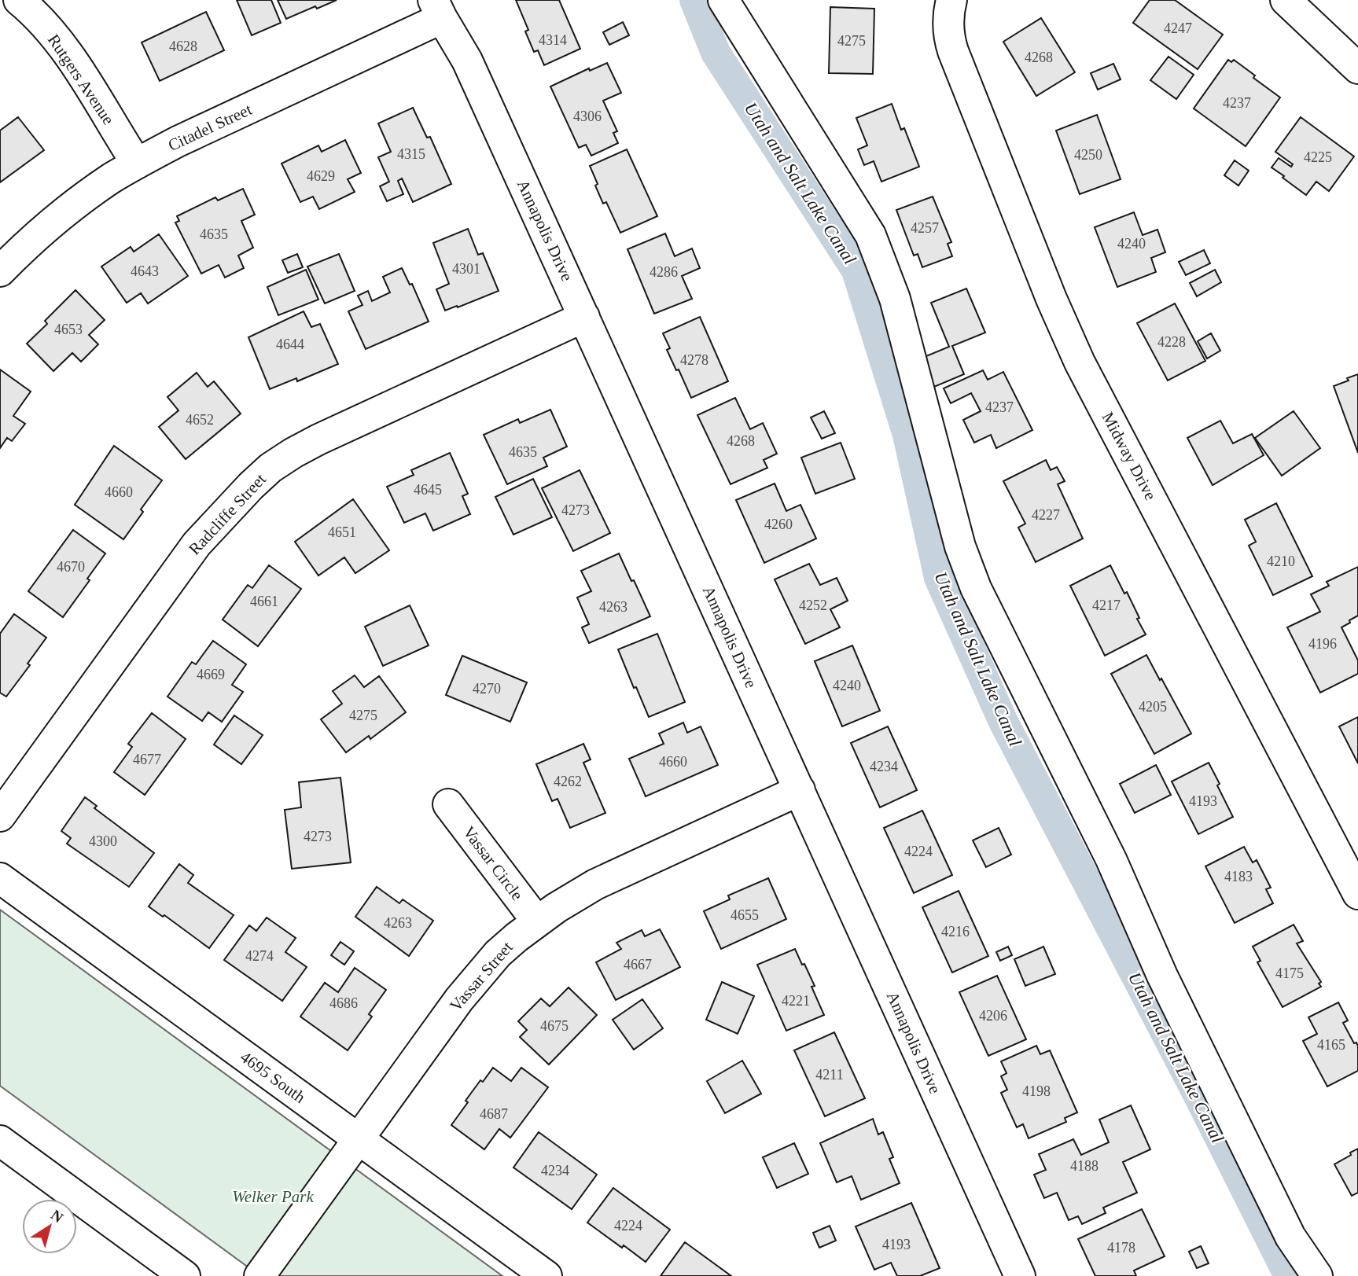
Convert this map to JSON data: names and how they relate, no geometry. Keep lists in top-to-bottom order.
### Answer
{
  "streets": {
    "street": [
      "Rutgers Avenue",
      "Citadel Street",
      "Annapolis Drive",
      "Midway Drive",
      "Radcliffe Street",
      "Vassar Circle",
      "Vassar Street",
      "4695 South"
    ]
  },
  "crossings": [
    ["Rutgers Avenue", "Citadel Street"],
    ["Citadel Street", "Annapolis Drive"],
    ["Annapolis Drive", "Radcliffe Street"],
    ["Annapolis Drive", "Vassar Street"],
    ["Vassar Circle", "Vassar Street"],
    ["Vassar Street", "4695 South"]
  ],
  "water": ["Utah and Salt Lake Canal"],
  "parks": ["Welker Park"],
  "house_numbers": [
    "4247",
    "4314",
    "4275",
    "4628",
    "4268",
    "4237",
    "4306",
    "4315",
    "4250",
    "4225",
    "4629",
    "4257",
    "4635",
    "4240",
    "4301",
    "4643",
    "4286",
    "4653",
    "4228",
    "4644",
    "4278",
    "4237",
    "4652",
    "4268",
    "4635",
    "4645",
    "4660",
    "4273",
    "4227",
    "4260",
    "4651",
    "4210",
    "4670",
    "4661",
    "4252",
    "4217",
    "4263",
    "4196",
    "4669",
    "4240",
    "4270",
    "4205",
    "4275",
    "4677",
    "4660",
    "4234",
    "4262",
    "4193",
    "4273",
    "4300",
    "4224",
    "4183",
    "4655",
    "4263",
    "4216",
    "4274",
    "4667",
    "4175",
    "4221",
    "4686",
    "4206",
    "4675",
    "4165",
    "4211",
    "4198",
    "4687",
    "4188",
    "4234",
    "4224",
    "4193",
    "4178"
  ],
  "north": "top right"
}
